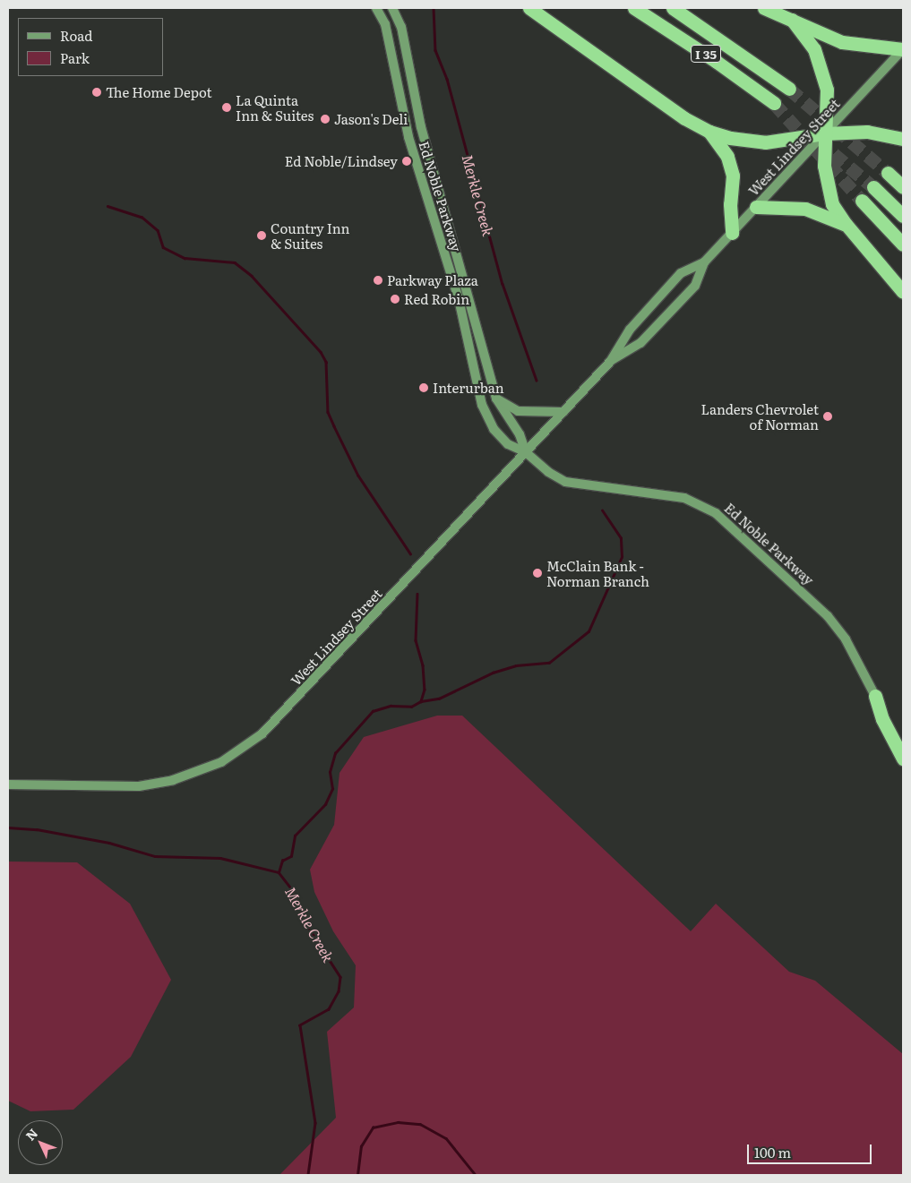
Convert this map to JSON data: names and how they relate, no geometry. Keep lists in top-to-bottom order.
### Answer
{
  "streets": {
    "highway": ["I 35"],
    "main road": ["West Lindsey Street", "Ed Noble Parkway"]
  },
  "crossings": [
    ["West Lindsey Street", "Ed Noble Parkway"]
  ],
  "water": ["Merkle Creek"],
  "places": [
    "The Home Depot",
    "La Quinta Inn & Suites",
    "Jason's Deli",
    "Ed Noble/Lindsey",
    "Country Inn & Suites",
    "Parkway Plaza",
    "Red Robin",
    "Interurban",
    "Landers Chevrolet of Norman",
    "McClain Bank - Norman Branch"
  ],
  "legend": ["Road", "Park"],
  "scale_bar": "100 m",
  "north": "top left"
}
